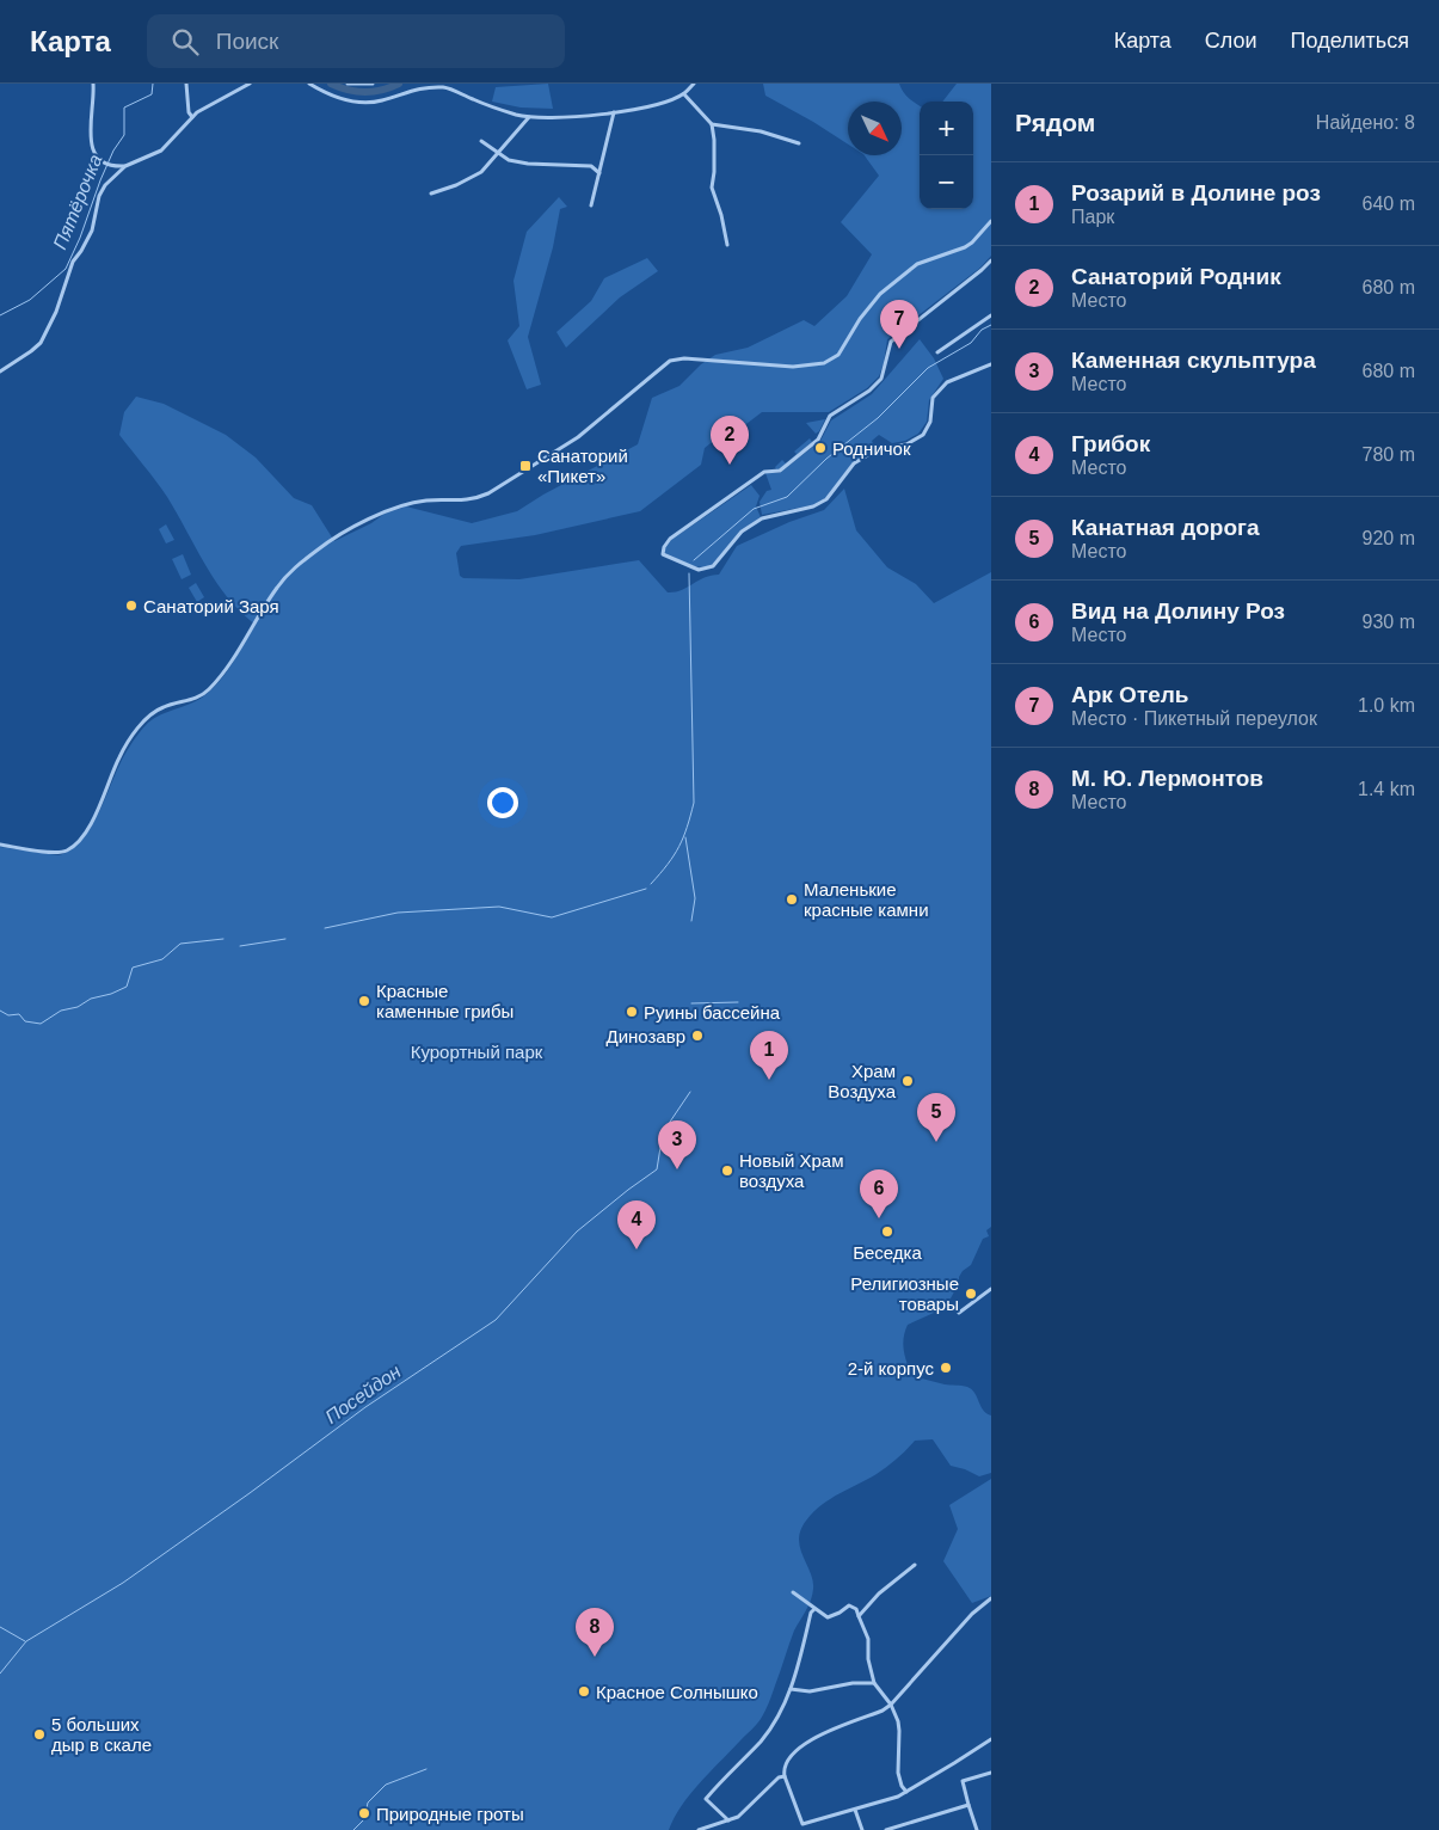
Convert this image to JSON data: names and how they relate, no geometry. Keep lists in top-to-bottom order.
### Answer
{
  "water": ["Пятёрочка", "Посейдон"],
  "parks": ["Курортный парк"],
  "places": {
    "other": [
      "Родничок",
      "Санаторий Заря",
      "Маленькие красные камни",
      "Красные каменные грибы",
      "Руины бассейна",
      "Динозавр",
      "Храм Воздуха",
      "Новый Храм воздуха",
      "Беседка",
      "Религиозные товары",
      "2-й корпус",
      "Красное Солнышко",
      "5 больших дыр в скале",
      "Природные гроты"
    ],
    "transit": ["Санаторий «Пикет»"]
  },
  "north": "bottom right",
  "page": {
    "header": "Карта",
    "search": "Поиск",
    "nav": ["Карта", "Слои", "Поделиться"],
    "heading": ["Рядом", "Найдено: 8"],
    "map_buttons": ["+", "−"],
    "list": [
      {
        "mark": "1",
        "name": "Розарий в Долине роз",
        "note": "Парк",
        "value": "640 m"
      },
      {
        "mark": "2",
        "name": "Санаторий Родник",
        "note": "Место",
        "value": "680 m"
      },
      {
        "mark": "3",
        "name": "Каменная скульптура",
        "note": "Место",
        "value": "680 m"
      },
      {
        "mark": "4",
        "name": "Грибок",
        "note": "Место",
        "value": "780 m"
      },
      {
        "mark": "5",
        "name": "Канатная дорога",
        "note": "Место",
        "value": "920 m"
      },
      {
        "mark": "6",
        "name": "Вид на Долину Роз",
        "note": "Место",
        "value": "930 m"
      },
      {
        "mark": "7",
        "name": "Арк Отель",
        "note": "Место · Пикетный переулок",
        "value": "1.0 km"
      },
      {
        "mark": "8",
        "name": "М. Ю. Лермонтов",
        "note": "Место",
        "value": "1.4 km"
      }
    ],
    "pins": [
      "7",
      "2",
      "1",
      "5",
      "3",
      "6",
      "4",
      "8"
    ]
  }
}
